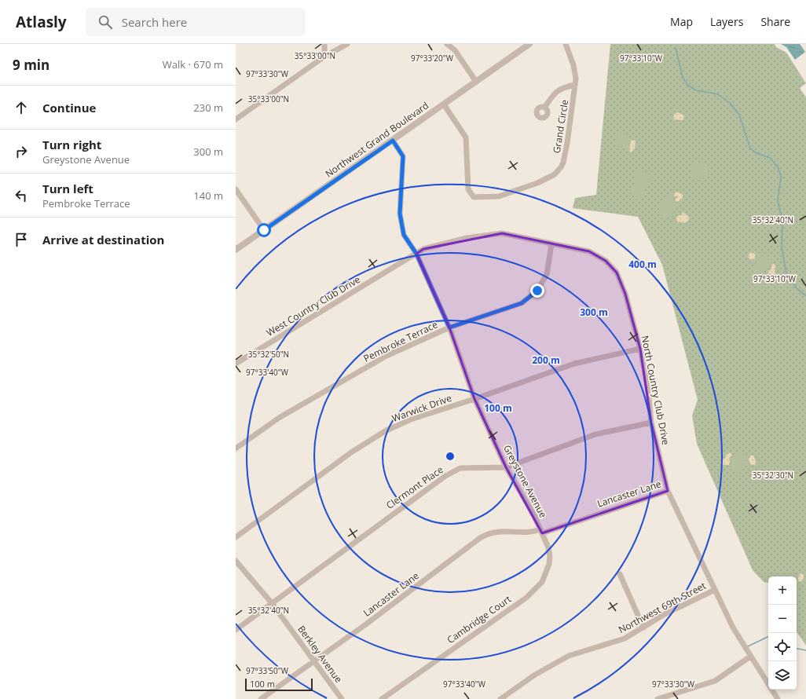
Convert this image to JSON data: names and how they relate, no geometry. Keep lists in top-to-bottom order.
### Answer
{
  "streets": {
    "street": [
      "Grand Circle",
      "Northwest Grand Boulevard",
      "West Country Club Drive",
      "Pembroke Terrace",
      "North Country Club Drive",
      "Warwick Drive",
      "Greystone Avenue",
      "Clermont Place",
      "Lancaster Lane",
      "Northwest 69th Street",
      "Cambridge Court",
      "Berkley Avenue"
    ]
  },
  "crossings": [
    ["Grand Circle", "Northwest Grand Boulevard"],
    ["Northwest Grand Boulevard", "Greystone Avenue"],
    ["West Country Club Drive", "North Country Club Drive"],
    ["West Country Club Drive", "Greystone Avenue"],
    ["Pembroke Terrace", "North Country Club Drive"],
    ["Pembroke Terrace", "Greystone Avenue"],
    ["North Country Club Drive", "Warwick Drive"],
    ["North Country Club Drive", "Greystone Avenue"],
    ["North Country Club Drive", "Clermont Place"],
    ["North Country Club Drive", "Lancaster Lane"],
    ["North Country Club Drive", "Northwest 69th Street"],
    ["Warwick Drive", "Greystone Avenue"],
    ["Greystone Avenue", "Clermont Place"],
    ["Greystone Avenue", "Lancaster Lane"],
    ["Greystone Avenue", "Cambridge Court"],
    ["Clermont Place", "Berkley Avenue"],
    ["Lancaster Lane", "Cambridge Court"],
    ["Lancaster Lane", "Berkley Avenue"]
  ],
  "scale_bar": "100 m",
  "page": {
    "header": "Atlasly",
    "search": "Search here",
    "nav": ["Map", "Layers", "Share"],
    "heading": ["9 min", "Walk · 670 m"],
    "list": [
      ["Continue", "230 m"],
      ["Turn right", "Greystone Avenue", "300 m"],
      ["Turn left", "Pembroke Terrace", "140 m"],
      "Arrive at destination"
    ],
    "map_buttons": ["+", "−"],
    "scale": "100 m"
  },
  "coordinates": [
    "35°33'00\"N",
    "97°33'20\"W",
    "97°33'10\"W",
    "97°33'30\"W",
    "35°32'40\"N",
    "35°32'50\"N",
    "97°33'40\"W",
    "35°32'30\"N",
    "97°33'50\"W"
  ],
  "rings": [
    "400 m",
    "300 m",
    "200 m",
    "100 m"
  ]
}
